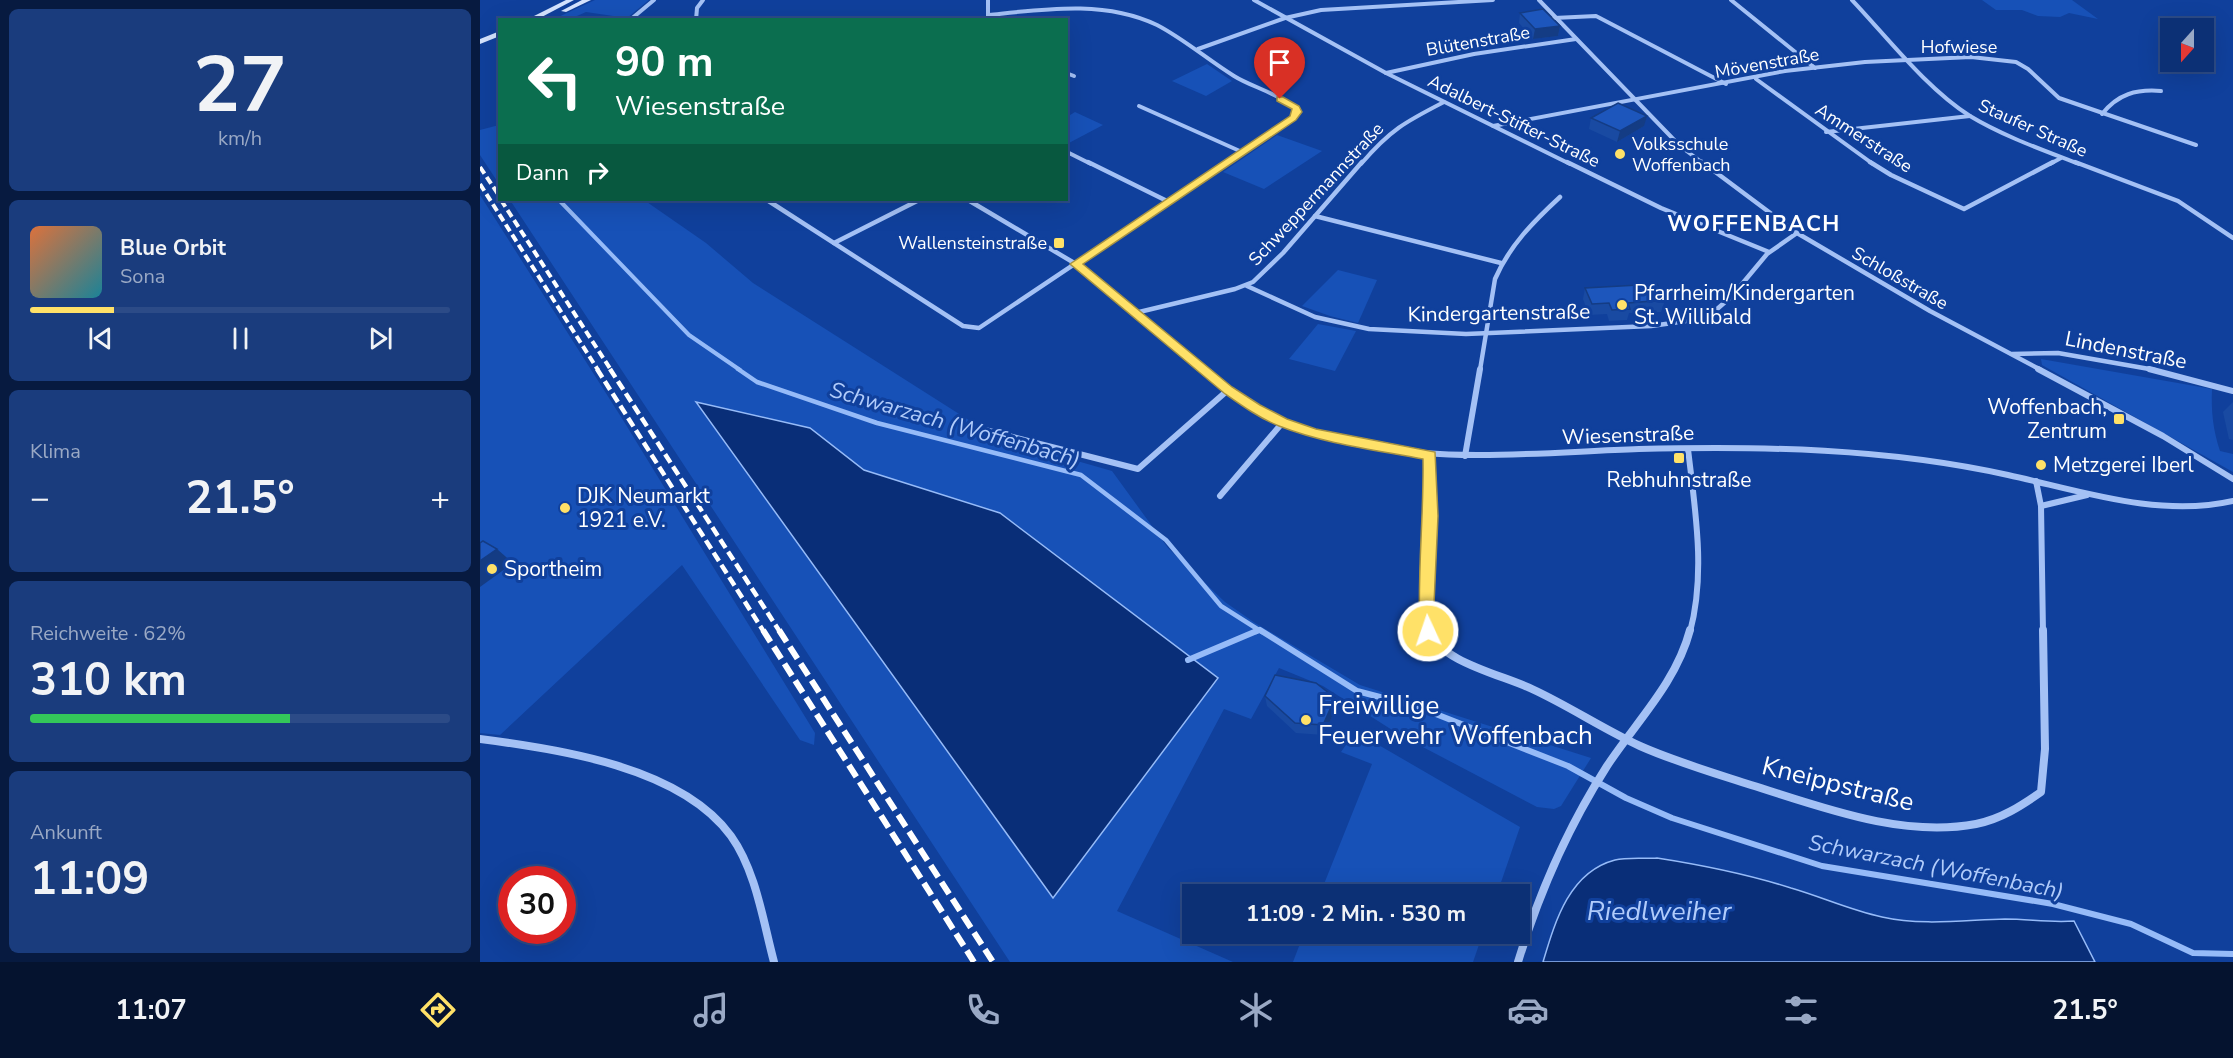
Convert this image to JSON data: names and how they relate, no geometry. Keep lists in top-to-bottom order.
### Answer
{
  "streets": {
    "street": [
      "Blütenstraße",
      "Hofwiese",
      "Mövenstraße",
      "Adalbert-Stifter-Straße",
      "Staufer Straße",
      "Ammerstraße",
      "Schweppermannstraße",
      "Schloßstraße",
      "Kindergartenstraße",
      "Lindenstraße",
      "Wiesenstraße",
      "Kneippstraße"
    ]
  },
  "crossings": [
    ["Blütenstraße", "Adalbert-Stifter-Straße"],
    ["Blütenstraße", "Schloßstraße"],
    ["Hofwiese", "Mövenstraße"],
    ["Hofwiese", "Staufer Straße"],
    ["Mövenstraße", "Adalbert-Stifter-Straße"],
    ["Mövenstraße", "Staufer Straße"],
    ["Mövenstraße", "Ammerstraße"],
    ["Mövenstraße", "Schloßstraße"],
    ["Adalbert-Stifter-Straße", "Schweppermannstraße"],
    ["Adalbert-Stifter-Straße", "Kindergartenstraße"],
    ["Staufer Straße", "Ammerstraße"],
    ["Schweppermannstraße", "Kindergartenstraße"],
    ["Schweppermannstraße", "Wiesenstraße"],
    ["Schloßstraße", "Kindergartenstraße"],
    ["Schloßstraße", "Lindenstraße"],
    ["Wiesenstraße", "Kneippstraße"]
  ],
  "districts": ["WOFFENBACH"],
  "water": ["Schwarzach (Woffenbach)", "Riedlweiher"],
  "places": {
    "other": [
      "Volksschule Woffenbach",
      "Pfarrheim/Kindergarten St. Willibald",
      "Metzgerei Iberl",
      "DJK Neumarkt 1921 e.V.",
      "Sportheim",
      "Freiwillige Feuerwehr Woffenbach"
    ],
    "transit": ["Wallensteinstraße", "Woffenbach, Zentrum", "Rebhuhnstraße"]
  },
  "north": "bottom",
  "page": {
    "tile": [
      ["27", "km/h"],
      "Klima",
      ["Reichweite · 62%", "310 km"],
      ["Ankunft", "11:09"]
    ],
    "turn": ["90 m", "Wiesenstraße"],
    "then": "Dann",
    "song": ["Blue Orbit", "Sona"],
    "heat": ["−", "21.5°", "+"],
    "limit": "30",
    "trip": "11:09 · 2 Min. · 530 m",
    "tabs": ["11:07", "21.5°"]
  }
}
